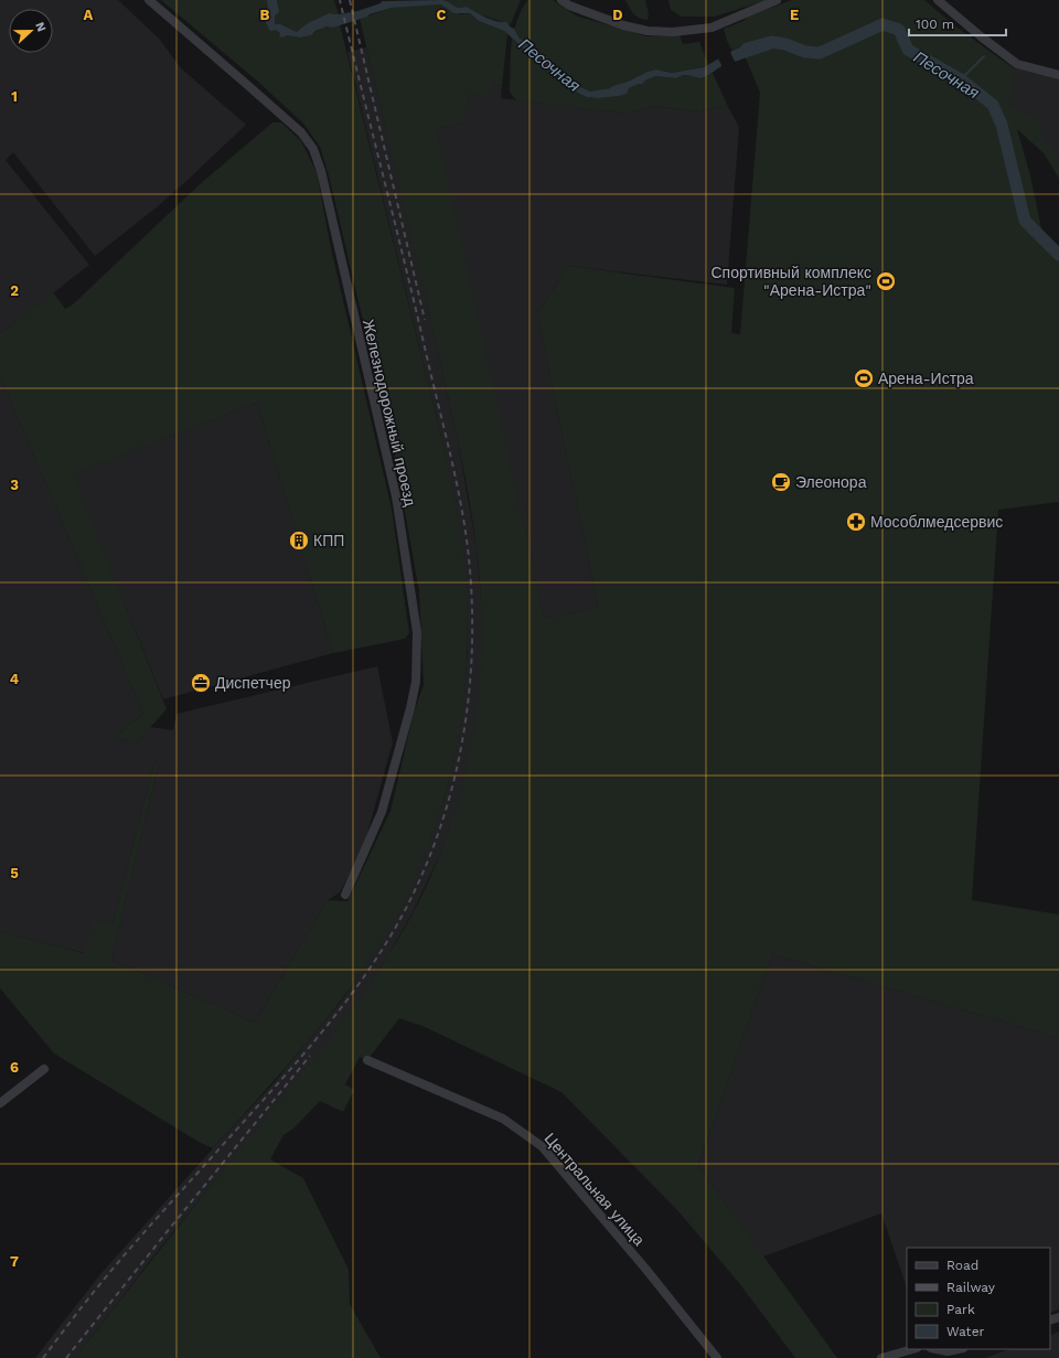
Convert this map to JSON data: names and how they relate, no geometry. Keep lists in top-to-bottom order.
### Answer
{
  "streets": {
    "street": ["Железнодорожный проезд", "Центральная улица"]
  },
  "water": ["Песочная"],
  "places": {
    "sports": ["Спортивный комплекс \"Арена-Истра\"", "Арена-Истра"],
    "cafe": ["Элеонора"],
    "pharmacy": ["Мособлмедсервис"],
    "building": ["КПП"],
    "office": ["Диспетчер"]
  },
  "legend": [
    "Road",
    "Railway",
    "Park",
    "Water"
  ],
  "scale_bar": "100 m",
  "north": "right",
  "grid": {
    "columns": [
      "A",
      "B",
      "C",
      "D",
      "E"
    ],
    "rows": [
      "1",
      "2",
      "3",
      "4",
      "5",
      "6",
      "7"
    ]
  }
}
